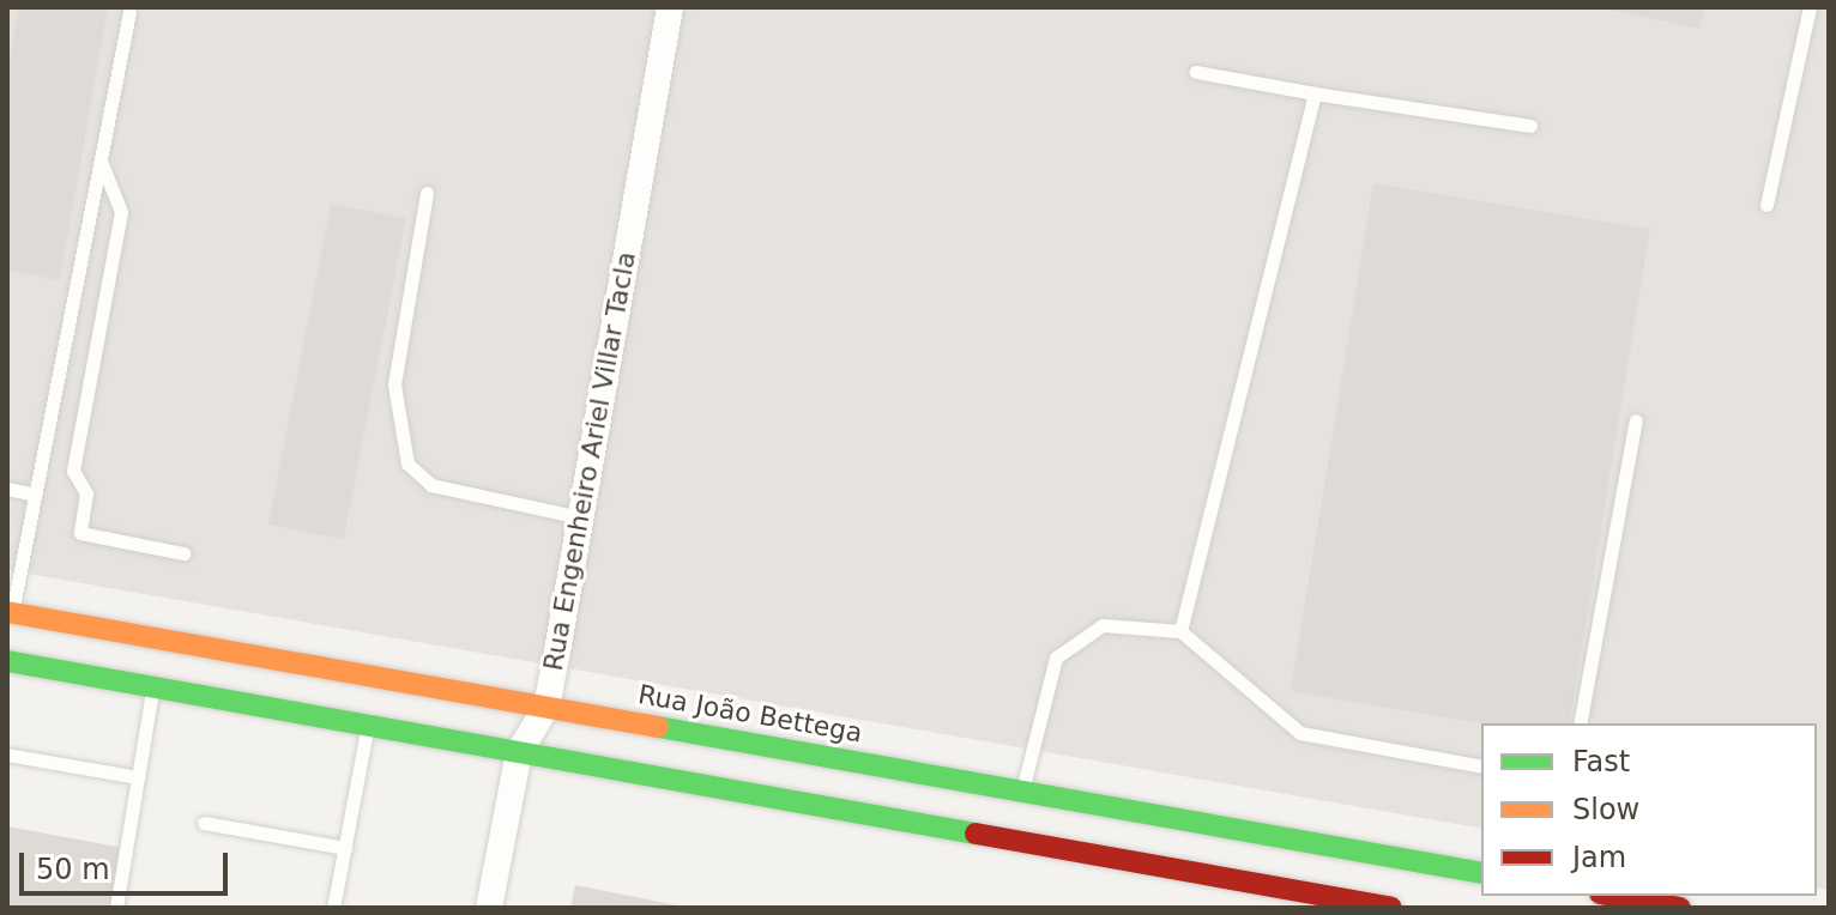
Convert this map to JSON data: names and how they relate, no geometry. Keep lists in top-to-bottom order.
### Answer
{
  "streets": {
    "main road": ["Rua João Bettega"],
    "street": ["Rua Engenheiro Ariel Villar Tacla"]
  },
  "crossings": [
    ["Rua Engenheiro Ariel Villar Tacla", "Rua João Bettega"]
  ],
  "legend": ["Fast", "Slow", "Jam"],
  "scale_bar": "50 m"
}
